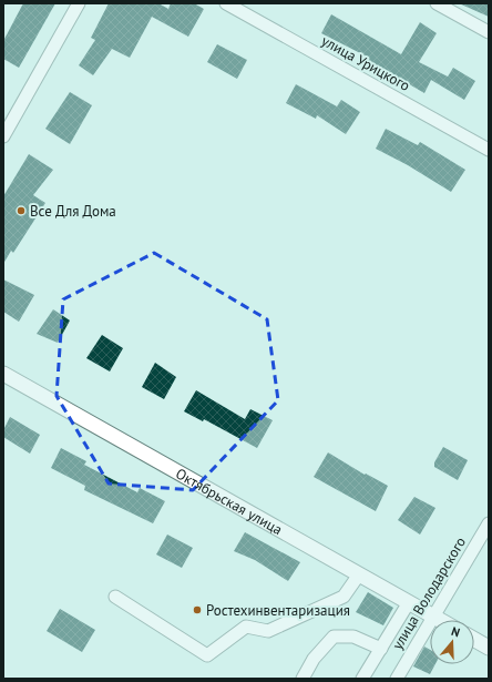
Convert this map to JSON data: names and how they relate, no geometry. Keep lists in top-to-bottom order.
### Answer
{
  "streets": {
    "street": ["улица Урицкого", "Октябрьская улица", "улица Володарского"]
  },
  "crossings": [
    ["Октябрьская улица", "улица Володарского"]
  ],
  "places": ["Все Для Дома", "Ростехинвентаризация"],
  "north": "top"
}
